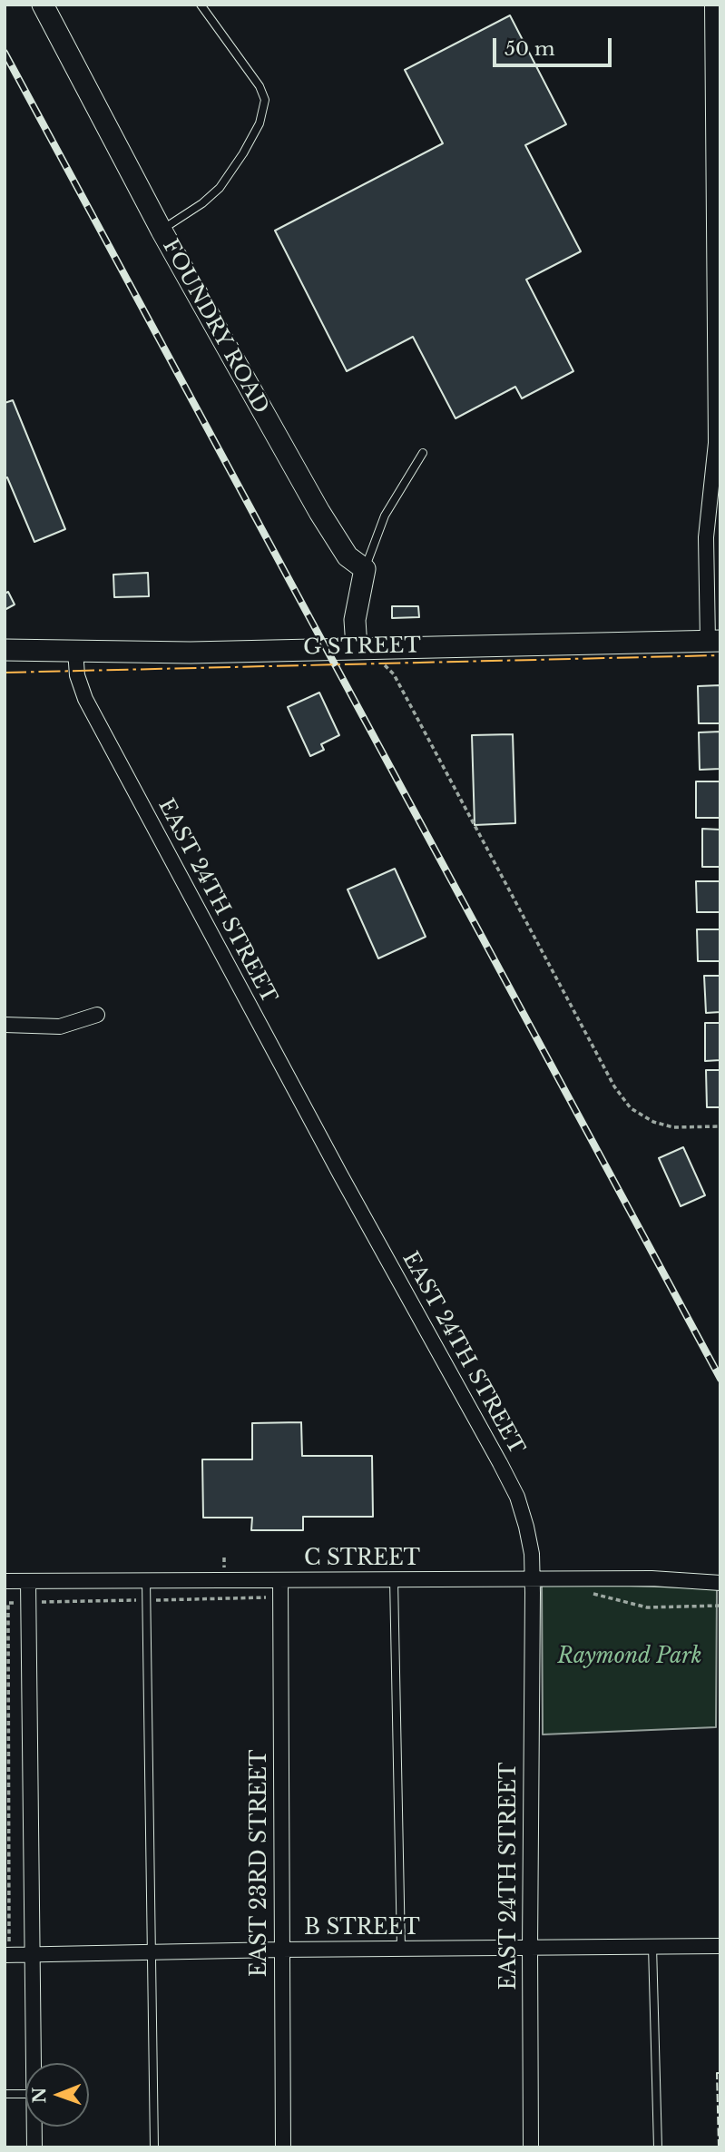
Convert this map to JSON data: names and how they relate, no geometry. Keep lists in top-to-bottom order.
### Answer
{
  "streets": {
    "street": [
      "FOUNDRY ROAD",
      "G STREET",
      "EAST 24TH STREET",
      "C STREET",
      "EAST 23RD STREET",
      "B STREET"
    ]
  },
  "crossings": [
    ["G STREET", "EAST 24TH STREET"],
    ["EAST 24TH STREET", "C STREET"],
    ["EAST 24TH STREET", "B STREET"],
    ["C STREET", "EAST 23RD STREET"],
    ["EAST 23RD STREET", "B STREET"]
  ],
  "parks": ["Raymond Park"],
  "scale_bar": "50 m",
  "north": "left"
}
